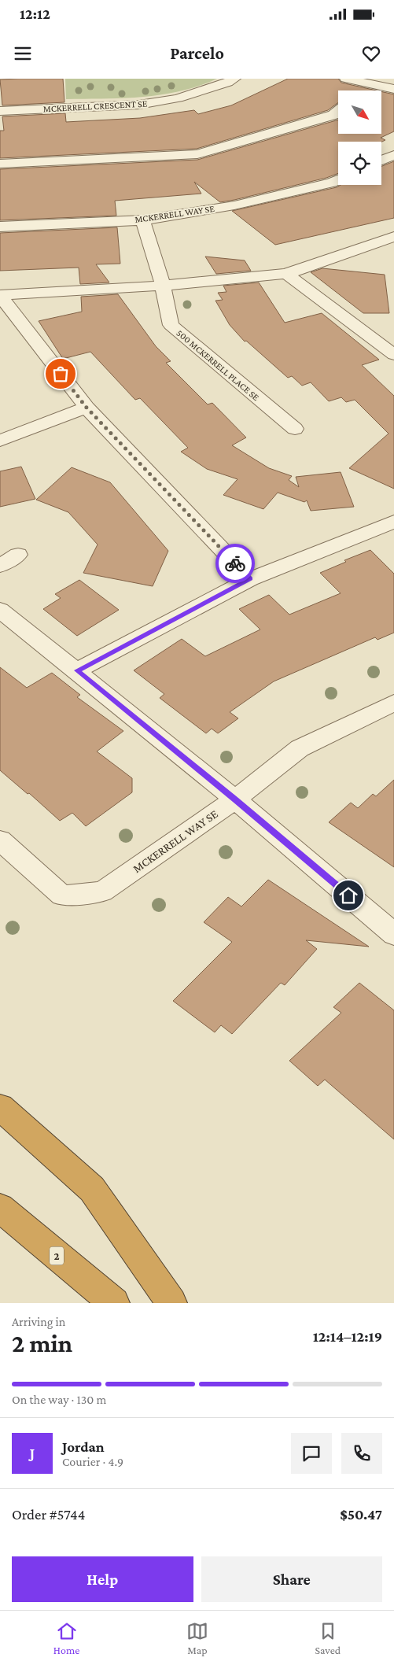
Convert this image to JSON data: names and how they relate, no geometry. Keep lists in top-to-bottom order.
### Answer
{
  "streets": {
    "highway": ["2"],
    "street": ["MCKERRELL CRESCENT SE", "MCKERRELL WAY SE", "500 MCKERRELL PLACE SE"]
  },
  "crossings": [
    ["MCKERRELL WAY SE", "500 MCKERRELL PLACE SE"]
  ],
  "north": "bottom right",
  "page": {
    "status": "12:12",
    "header": "Parcelo",
    "heading": ["2 min", "Arriving in", "12:14–12:19"],
    "panel": [
      "Jordan",
      "Courier · 4.9",
      "Order #5744",
      "$50.47"
    ],
    "bar": "On the way · 130 m",
    "round": "J",
    "buttons": ["Help", "Share"],
    "tabs": ["Home", "Map", "Saved"]
  }
}
